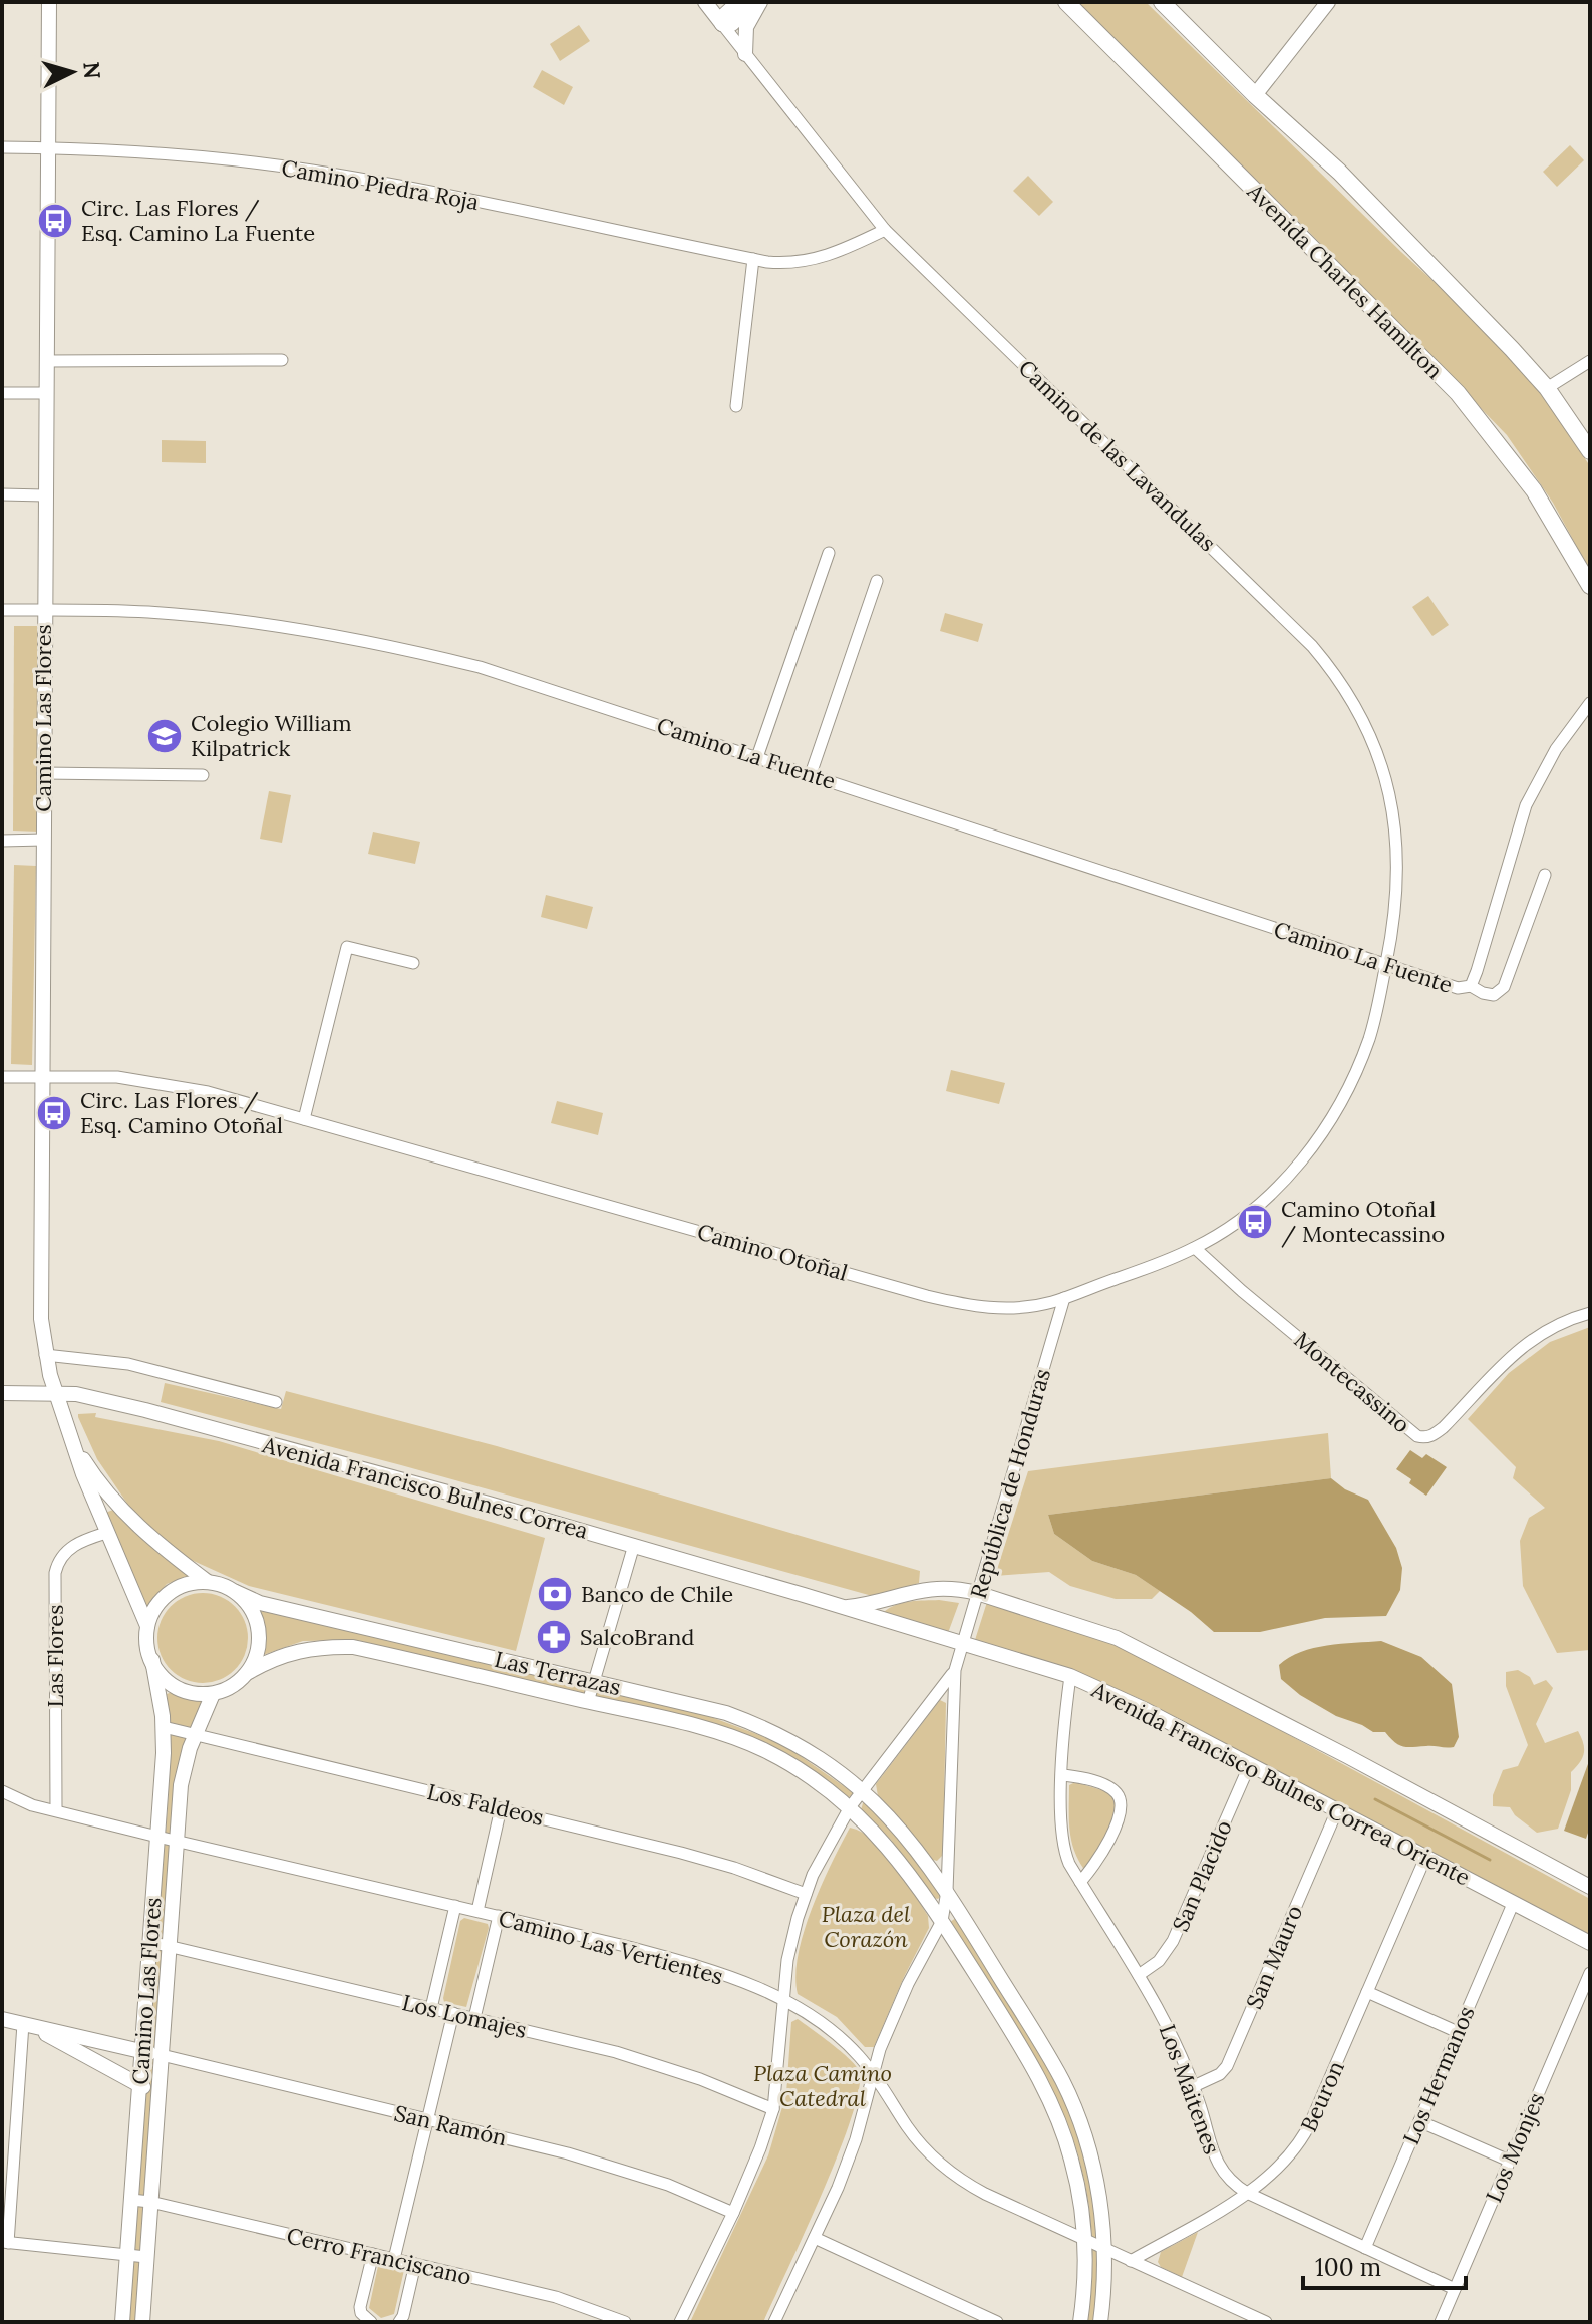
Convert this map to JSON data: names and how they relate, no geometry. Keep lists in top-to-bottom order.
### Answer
{
  "streets": {
    "main road": ["Avenida Charles Hamilton"],
    "street": [
      "Camino Piedra Roja",
      "Camino de las Lavandulas",
      "Camino Las Flores",
      "Camino La Fuente",
      "Camino Otoñal",
      "Montecassino",
      "República de Honduras",
      "Avenida Francisco Bulnes Correa",
      "Las Flores",
      "Las Terrazas",
      "Avenida Francisco Bulnes Correa Oriente",
      "Los Faldeos",
      "San Placido",
      "Camino Las Vertientes",
      "San Mauro",
      "Los Lomajes",
      "Los Hermanos",
      "Los Maitenes",
      "Beuron",
      "San Ramón",
      "Los Monjes",
      "Cerro Franciscano"
    ]
  },
  "crossings": [
    ["Camino Piedra Roja", "Camino de las Lavandulas"],
    ["Camino Piedra Roja", "Camino Las Flores"],
    ["Camino de las Lavandulas", "Camino La Fuente"],
    ["Camino de las Lavandulas", "Camino Otoñal"],
    ["Camino Las Flores", "Camino La Fuente"],
    ["Camino Las Flores", "Camino Otoñal"],
    ["Camino Las Flores", "Avenida Francisco Bulnes Correa"],
    ["Camino Las Flores", "Las Flores"],
    ["Camino Las Flores", "Las Terrazas"],
    ["Camino Las Flores", "Los Faldeos"],
    ["Camino Las Flores", "Camino Las Vertientes"],
    ["Camino Las Flores", "Los Lomajes"],
    ["Camino Las Flores", "San Ramón"],
    ["Camino Las Flores", "Cerro Franciscano"],
    ["Camino La Fuente", "Camino Otoñal"],
    ["Camino Otoñal", "Montecassino"],
    ["Camino Otoñal", "República de Honduras"],
    ["República de Honduras", "Avenida Francisco Bulnes Correa"],
    ["República de Honduras", "Las Terrazas"],
    ["República de Honduras", "Avenida Francisco Bulnes Correa Oriente"],
    ["República de Honduras", "Los Faldeos"],
    ["República de Honduras", "Camino Las Vertientes"],
    ["República de Honduras", "Los Lomajes"],
    ["República de Honduras", "San Ramón"],
    ["Avenida Francisco Bulnes Correa", "Avenida Francisco Bulnes Correa Oriente"],
    ["Las Flores", "Camino Las Vertientes"],
    ["Avenida Francisco Bulnes Correa Oriente", "San Placido"],
    ["Avenida Francisco Bulnes Correa Oriente", "San Mauro"],
    ["Avenida Francisco Bulnes Correa Oriente", "Los Hermanos"],
    ["Avenida Francisco Bulnes Correa Oriente", "Los Maitenes"],
    ["Avenida Francisco Bulnes Correa Oriente", "Beuron"],
    ["San Placido", "Los Maitenes"],
    ["Camino Las Vertientes", "Beuron"],
    ["San Mauro", "Los Maitenes"],
    ["Los Hermanos", "Los Maitenes"],
    ["Los Maitenes", "Beuron"],
    ["Los Maitenes", "Los Monjes"]
  ],
  "parks": ["Plaza del Corazón", "Plaza Camino Catedral"],
  "places": {
    "bus stop": ["Circ. Las Flores / Esq. Camino La Fuente", "Circ. Las Flores / Esq. Camino Otoñal", "Camino Otoñal / Montecassino"],
    "school or university": ["Colegio William Kilpatrick"],
    "bank": ["Banco de Chile"],
    "pharmacy": ["SalcoBrand"]
  },
  "scale_bar": "100 m",
  "north": "right"
}
